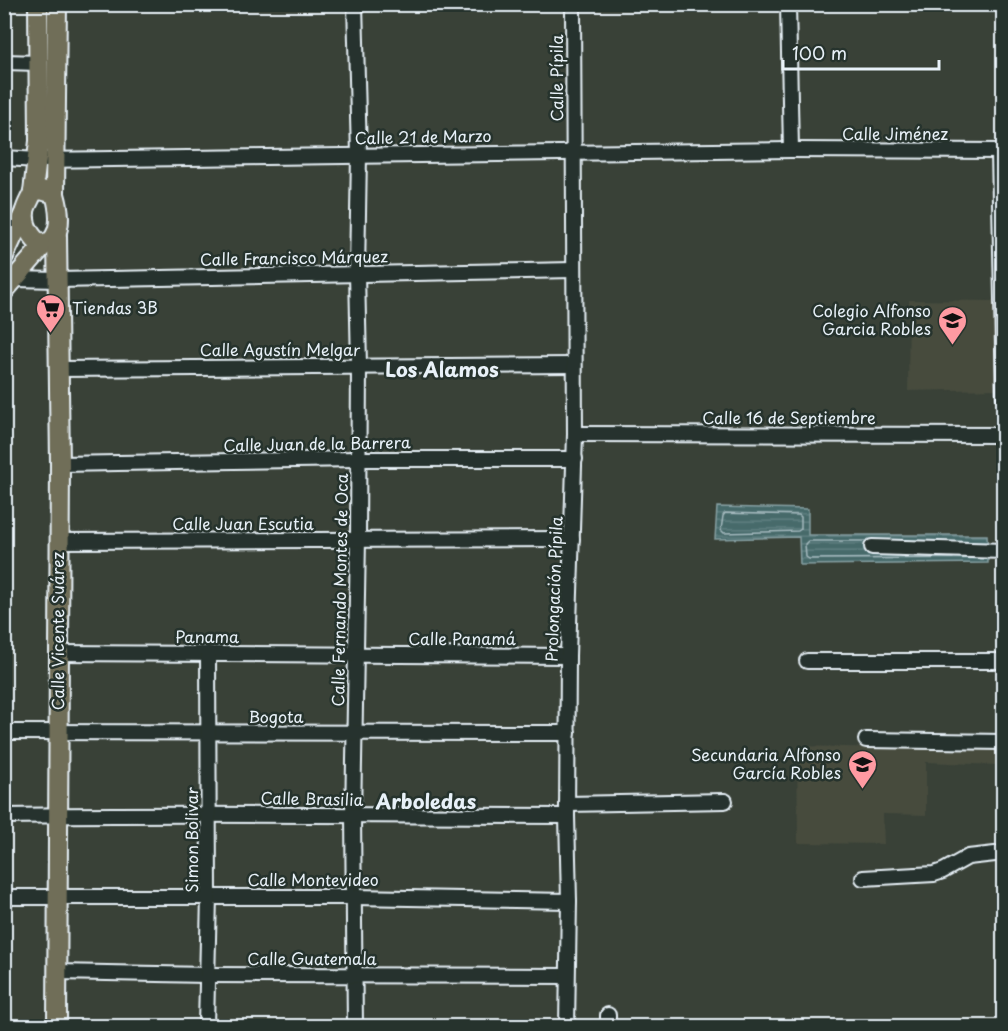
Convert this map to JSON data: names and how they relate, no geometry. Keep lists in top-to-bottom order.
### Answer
{
  "streets": {
    "main road": ["Calle Vicente Suárez"],
    "street": [
      "Calle Pípila",
      "Calle Jiménez",
      "Calle 21 de Marzo",
      "Calle Francisco Márquez",
      "Calle Agustín Melgar",
      "Calle 16 de Septiembre",
      "Calle Juan de la Barrera",
      "Calle Juan Escutia",
      "Prolongación Pípila",
      "Calle Fernando Montes de Oca",
      "Panama",
      "Calle Panamá",
      "Bogota",
      "Calle Brasilia",
      "Simon Bolivar",
      "Calle Montevideo",
      "Calle Guatemala"
    ]
  },
  "crossings": [
    ["Calle Pípila", "Calle 21 de Marzo"],
    ["Calle Pípila", "Prolongación Pípila"],
    ["Calle Jiménez", "Calle 21 de Marzo"],
    ["Calle 21 de Marzo", "Prolongación Pípila"],
    ["Calle 21 de Marzo", "Calle Fernando Montes de Oca"],
    ["Calle Francisco Márquez", "Prolongación Pípila"],
    ["Calle Francisco Márquez", "Calle Fernando Montes de Oca"],
    ["Calle Francisco Márquez", "Calle Vicente Suárez"],
    ["Calle Agustín Melgar", "Prolongación Pípila"],
    ["Calle Agustín Melgar", "Calle Fernando Montes de Oca"],
    ["Calle Agustín Melgar", "Calle Vicente Suárez"],
    ["Calle 16 de Septiembre", "Prolongación Pípila"],
    ["Calle Juan de la Barrera", "Prolongación Pípila"],
    ["Calle Juan de la Barrera", "Calle Fernando Montes de Oca"],
    ["Calle Juan de la Barrera", "Calle Vicente Suárez"],
    ["Calle Juan Escutia", "Prolongación Pípila"],
    ["Calle Juan Escutia", "Calle Fernando Montes de Oca"],
    ["Calle Juan Escutia", "Calle Vicente Suárez"],
    ["Prolongación Pípila", "Calle Panamá"],
    ["Prolongación Pípila", "Bogota"],
    ["Prolongación Pípila", "Calle Brasilia"],
    ["Prolongación Pípila", "Calle Montevideo"],
    ["Prolongación Pípila", "Calle Guatemala"],
    ["Calle Fernando Montes de Oca", "Panama"],
    ["Calle Fernando Montes de Oca", "Calle Panamá"],
    ["Calle Fernando Montes de Oca", "Bogota"],
    ["Calle Fernando Montes de Oca", "Calle Brasilia"],
    ["Calle Fernando Montes de Oca", "Calle Montevideo"],
    ["Calle Fernando Montes de Oca", "Calle Guatemala"],
    ["Calle Vicente Suárez", "Panama"],
    ["Calle Vicente Suárez", "Bogota"],
    ["Calle Vicente Suárez", "Calle Brasilia"],
    ["Calle Vicente Suárez", "Calle Montevideo"],
    ["Calle Vicente Suárez", "Calle Guatemala"],
    ["Panama", "Calle Panamá"],
    ["Panama", "Simon Bolivar"],
    ["Bogota", "Simon Bolivar"],
    ["Calle Brasilia", "Simon Bolivar"],
    ["Simon Bolivar", "Calle Montevideo"],
    ["Simon Bolivar", "Calle Guatemala"]
  ],
  "districts": ["Los Alamos", "Arboledas"],
  "places": {
    "supermarket": ["Tiendas 3B"],
    "school or university": ["Colegio Alfonso Garcia Robles", "Secundaria Alfonso García Robles"]
  },
  "scale_bar": "100 m"
}
